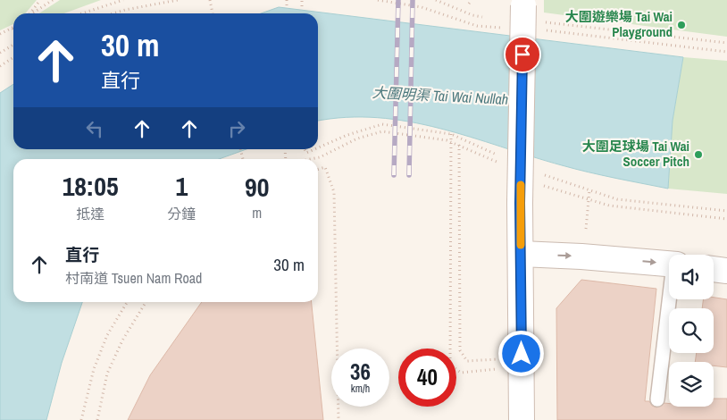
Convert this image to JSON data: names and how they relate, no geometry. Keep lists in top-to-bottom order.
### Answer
{
  "water": ["大圍明渠 Tai Wai Nullah"],
  "places": ["大圍遊樂場 Tai Wai Playground", "大圍足球場 Tai Wai Soccer Pitch"],
  "page": {
    "turn": ["30 m", "直行"],
    "eta": [
      "18:05",
      "抵達",
      "1",
      "分鐘",
      "90",
      "m"
    ],
    "list": [
      {
        "name": "直行",
        "note": "村南道 Tsuen Nam Road",
        "value": "30 m"
      }
    ],
    "speed": "36 km/h",
    "limit": "40"
  }
}
